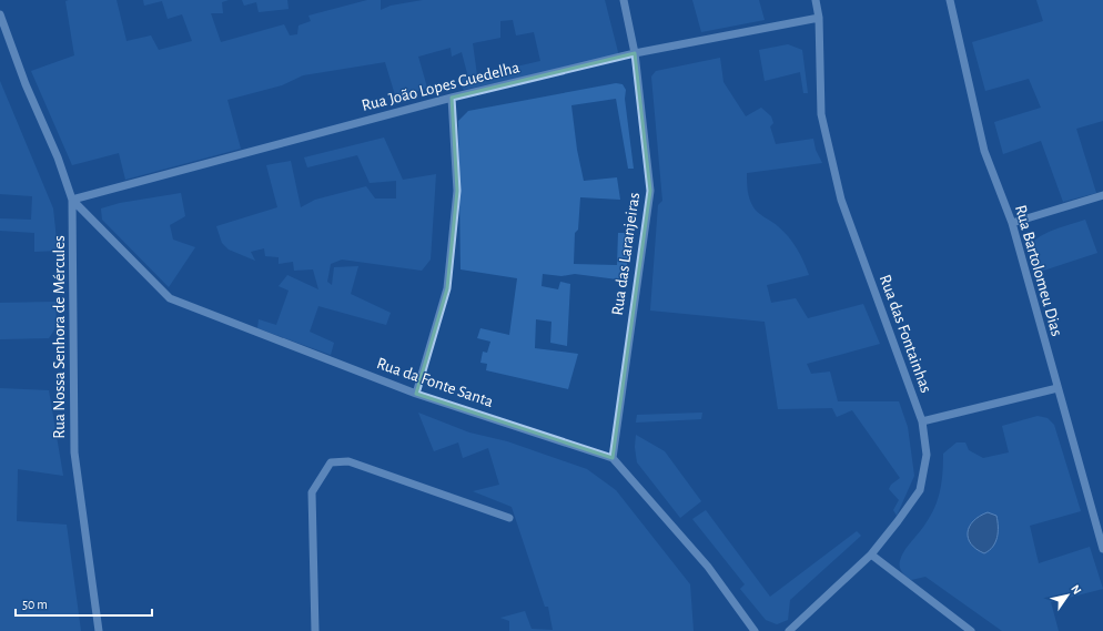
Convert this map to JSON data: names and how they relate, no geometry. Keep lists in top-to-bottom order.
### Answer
{
  "streets": {
    "street": [
      "Rua João Lopes Guedelha",
      "Rua das Laranjeiras",
      "Rua Bartolomeu Dias",
      "Rua das Fontainhas",
      "Rua Nossa Senhora de Mércules",
      "Rua da Fonte Santa"
    ]
  },
  "crossings": [
    ["Rua João Lopes Guedelha", "Rua das Laranjeiras"],
    ["Rua João Lopes Guedelha", "Rua das Fontainhas"],
    ["Rua João Lopes Guedelha", "Rua Nossa Senhora de Mércules"],
    ["Rua João Lopes Guedelha", "Rua da Fonte Santa"],
    ["Rua das Laranjeiras", "Rua da Fonte Santa"],
    ["Rua Nossa Senhora de Mércules", "Rua da Fonte Santa"]
  ],
  "scale_bar": "50 m",
  "north": "top right"
}
